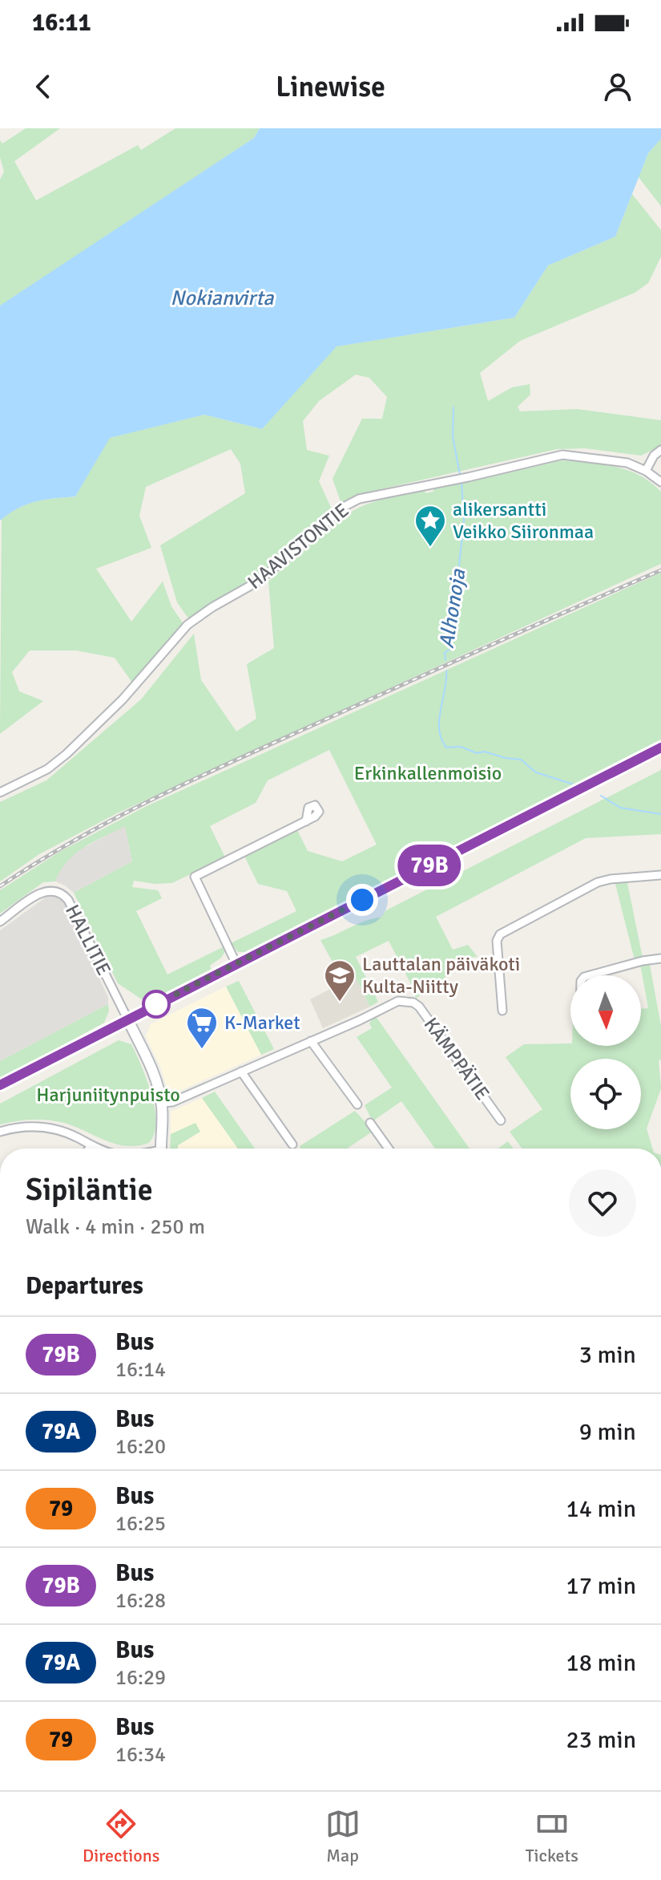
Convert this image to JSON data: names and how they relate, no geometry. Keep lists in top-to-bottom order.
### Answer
{
  "streets": {
    "street": ["HAAVISTONTIE", "HALLITIE", "KÄMPPÄTIE"]
  },
  "water": ["Nokianvirta", "Alhonoja"],
  "parks": ["Erkinkallenmoisio", "Harjuniitynpuisto"],
  "places": {
    "place": ["alikersantti Veikko Siironmaa"],
    "school or university": ["Lauttalan päiväkoti Kulta-Niitty"],
    "supermarket": ["K-Market"]
  },
  "lines": ["bus line 79B"],
  "north": "bottom",
  "page": {
    "status": "16:11",
    "header": "Linewise",
    "on_map": "79B",
    "heading": [
      ["Sipiläntie", "Walk · 4 min · 250 m"],
      "Departures"
    ],
    "list": [
      {
        "mark": "79B",
        "name": "Bus",
        "note": "16:14",
        "value": "3 min"
      },
      {
        "mark": "79A",
        "name": "Bus",
        "note": "16:20",
        "value": "9 min"
      },
      {
        "mark": "79",
        "name": "Bus",
        "note": "16:25",
        "value": "14 min"
      },
      {
        "mark": "79B",
        "name": "Bus",
        "note": "16:28",
        "value": "17 min"
      },
      {
        "mark": "79A",
        "name": "Bus",
        "note": "16:29",
        "value": "18 min"
      },
      {
        "mark": "79",
        "name": "Bus",
        "note": "16:34",
        "value": "23 min"
      }
    ],
    "tabs": ["Directions", "Map", "Tickets"]
  }
}
